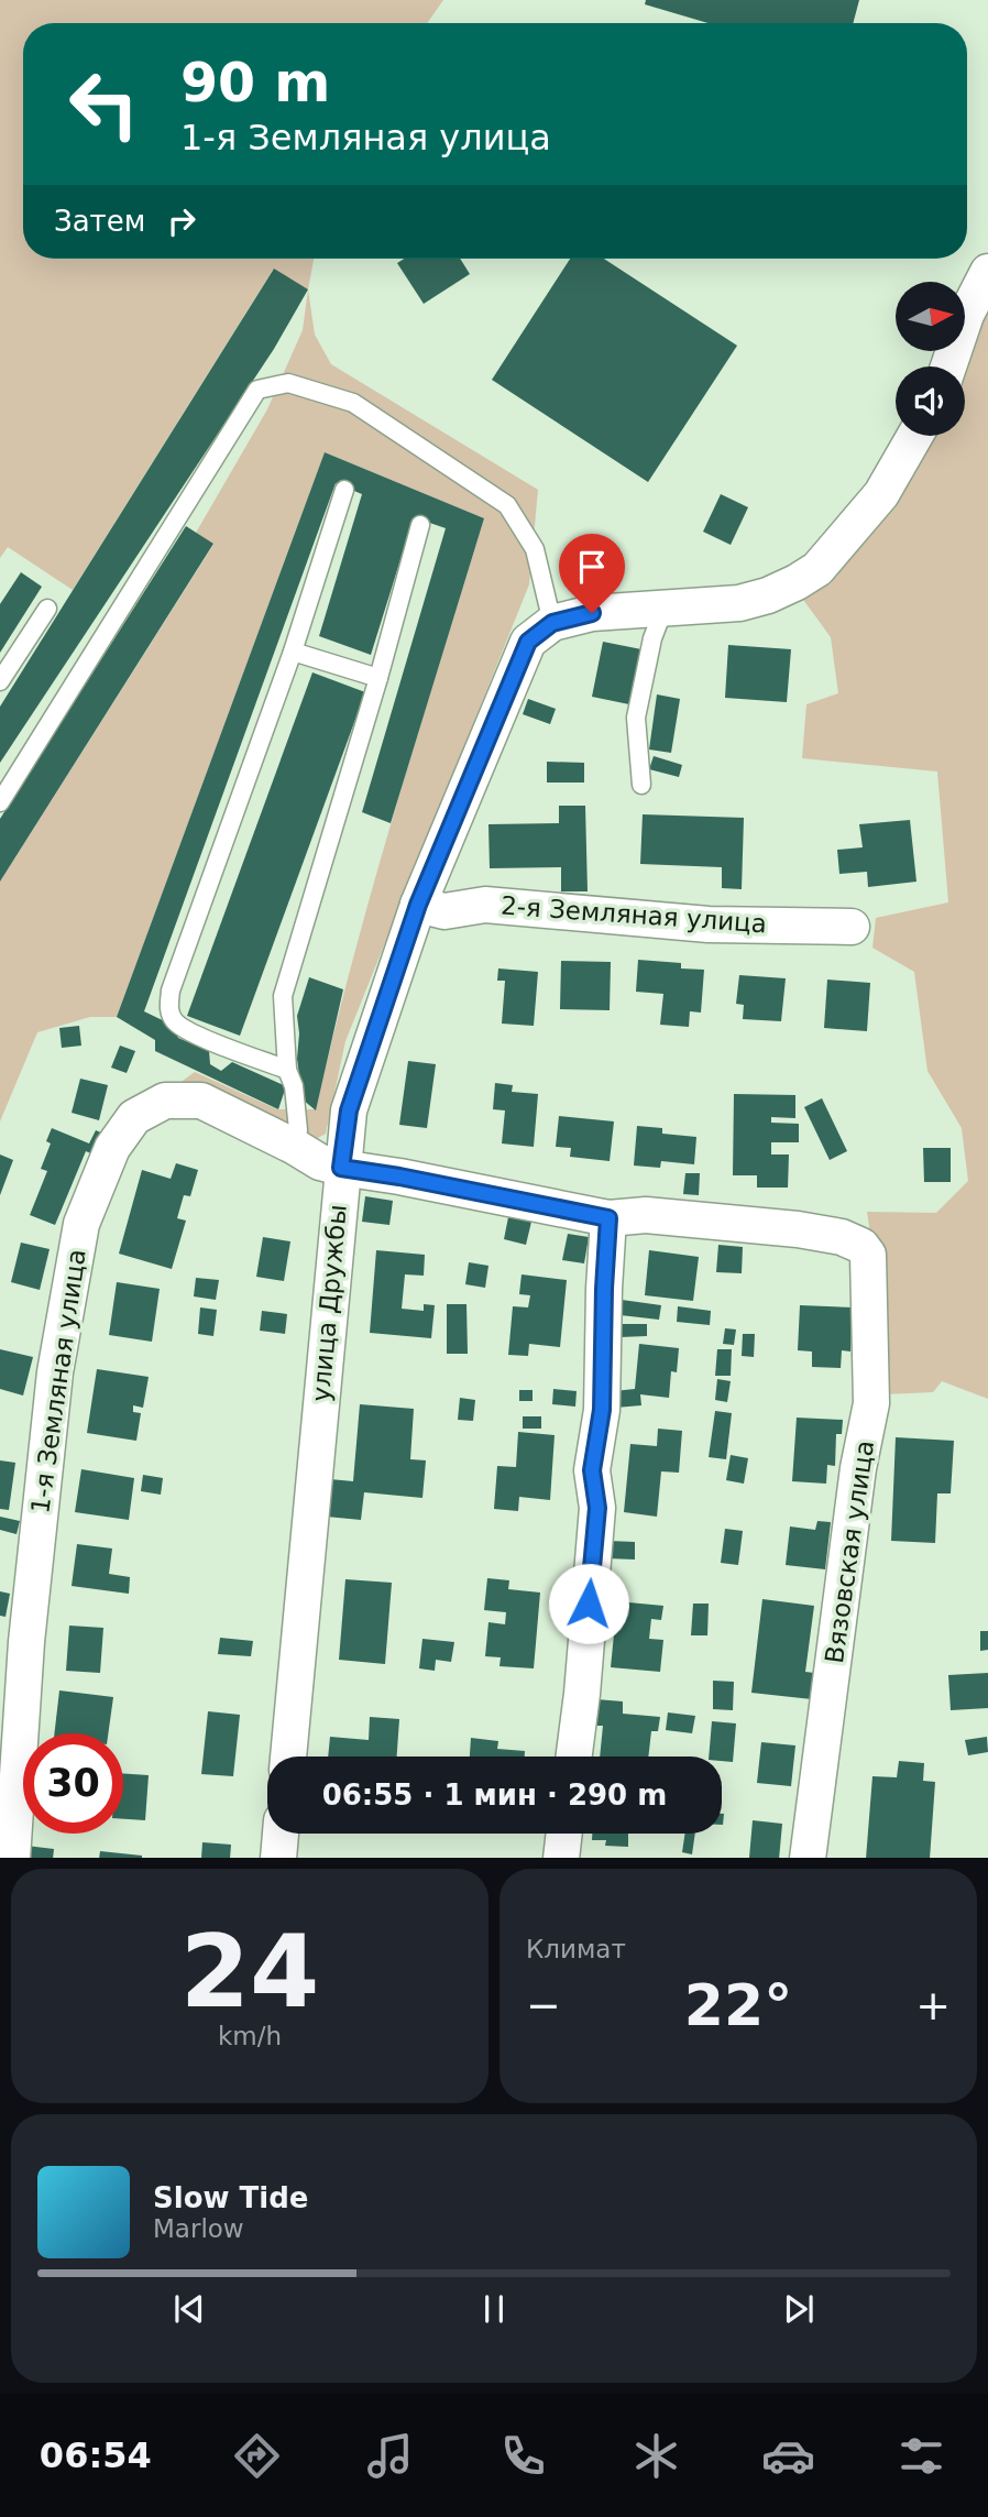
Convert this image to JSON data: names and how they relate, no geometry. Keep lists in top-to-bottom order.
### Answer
{
  "streets": {
    "street": [
      "2-я Земляная улица",
      "улица Дружбы",
      "1-я Земляная улица",
      "Вязовская улица"
    ]
  },
  "crossings": [
    ["2-я Земляная улица", "улица Дружбы"],
    ["улица Дружбы", "1-я Земляная улица"],
    ["1-я Земляная улица", "Вязовская улица"]
  ],
  "north": "right",
  "page": {
    "turn": ["90 m", "1-я Земляная улица"],
    "then": "Затем",
    "limit": "30",
    "trip": "06:55 · 1 мин · 290 m",
    "tile": [
      ["24", "km/h"],
      "Климат"
    ],
    "heat": ["−", "22°", "+"],
    "song": ["Slow Tide", "Marlow"],
    "tabs": "06:54"
  }
}
